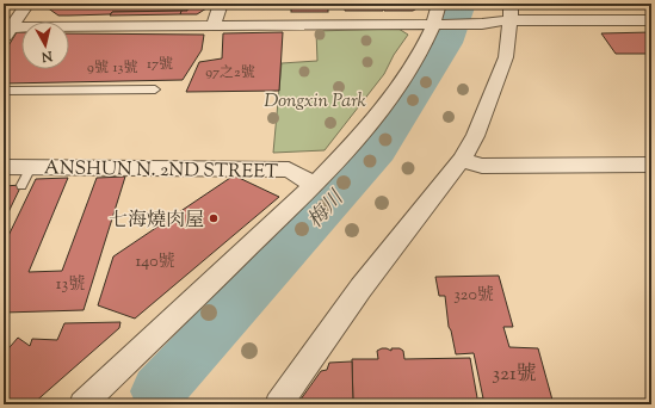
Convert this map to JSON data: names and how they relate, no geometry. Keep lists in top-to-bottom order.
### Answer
{
  "streets": {
    "street": ["ANSHUN N. 2ND STREET"]
  },
  "water": ["梅川"],
  "parks": ["Dongxin Park"],
  "places": ["七海燒肉屋"],
  "house_numbers": [
    "17號",
    "9號",
    "13號",
    "97之2號",
    "140號",
    "13號",
    "320號",
    "321號"
  ],
  "north": "bottom"
}
